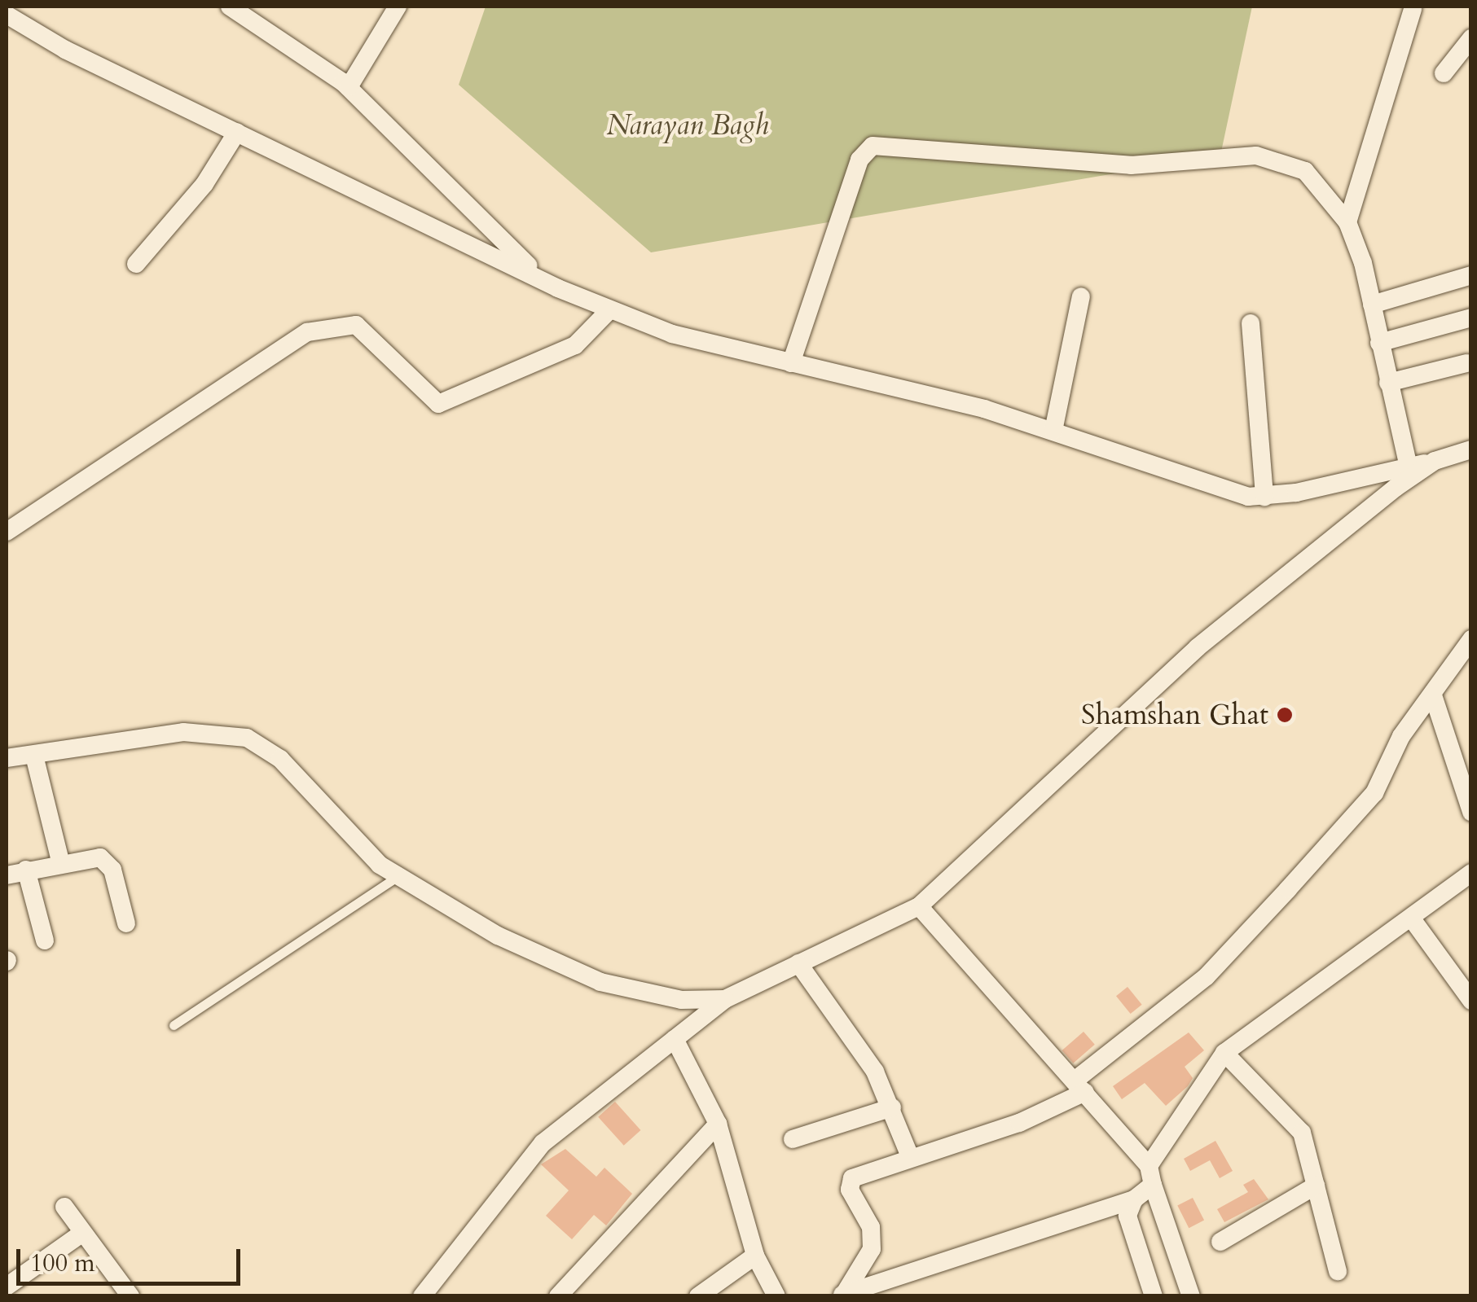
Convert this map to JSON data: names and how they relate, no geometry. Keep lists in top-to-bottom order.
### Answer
{
  "parks": ["Narayan Bagh"],
  "places": ["Shamshan Ghat"],
  "scale_bar": "100 m"
}
